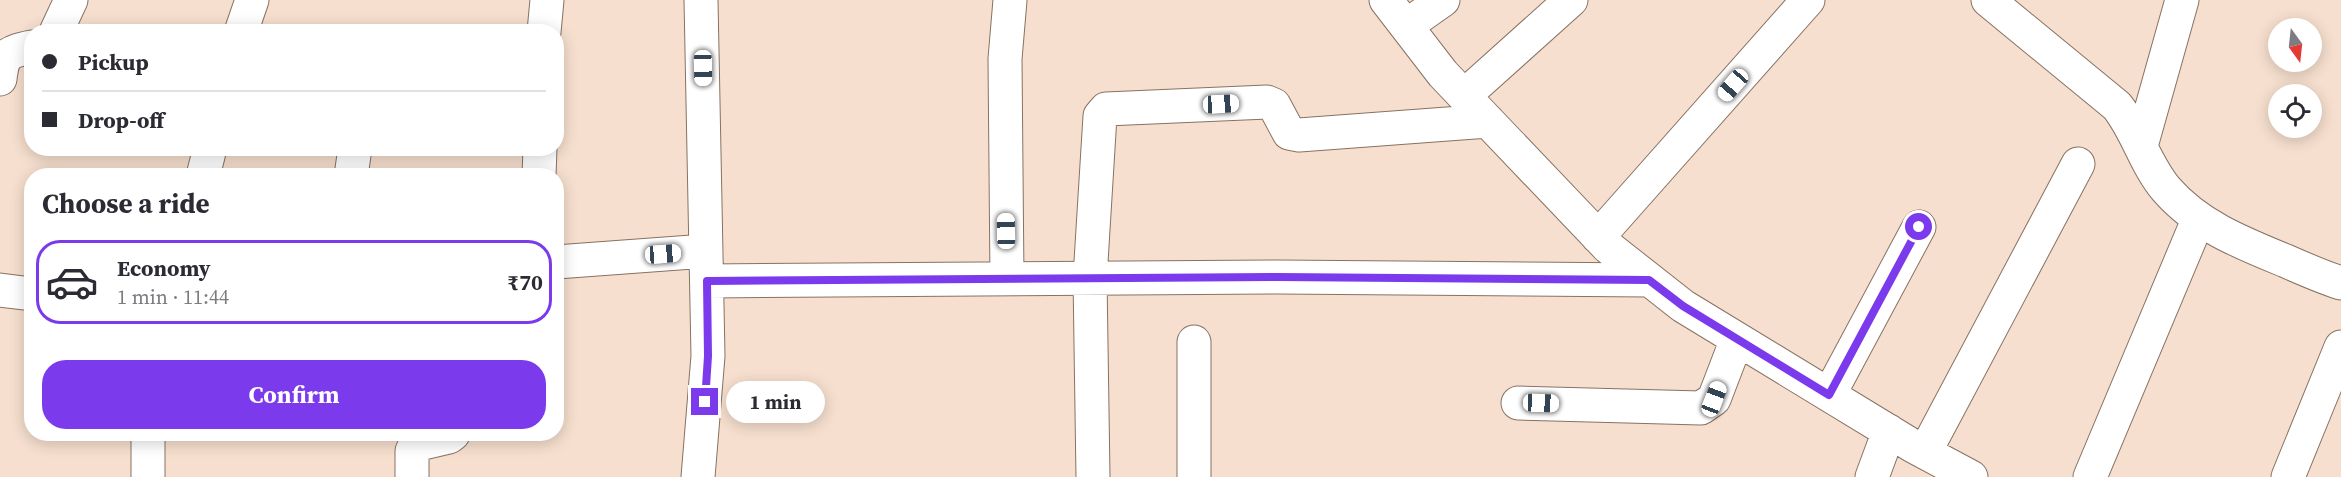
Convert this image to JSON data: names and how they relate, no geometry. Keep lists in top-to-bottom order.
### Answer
{
  "north": "bottom",
  "page": {
    "banner": ["Pickup", "Drop-off"],
    "heading": "Choose a ride",
    "list": [
      {
        "name": "Economy",
        "note": "1 min · 11:44",
        "value": "₹70"
      }
    ],
    "buttons": "Confirm",
    "bubble": "1 min"
  }
}
